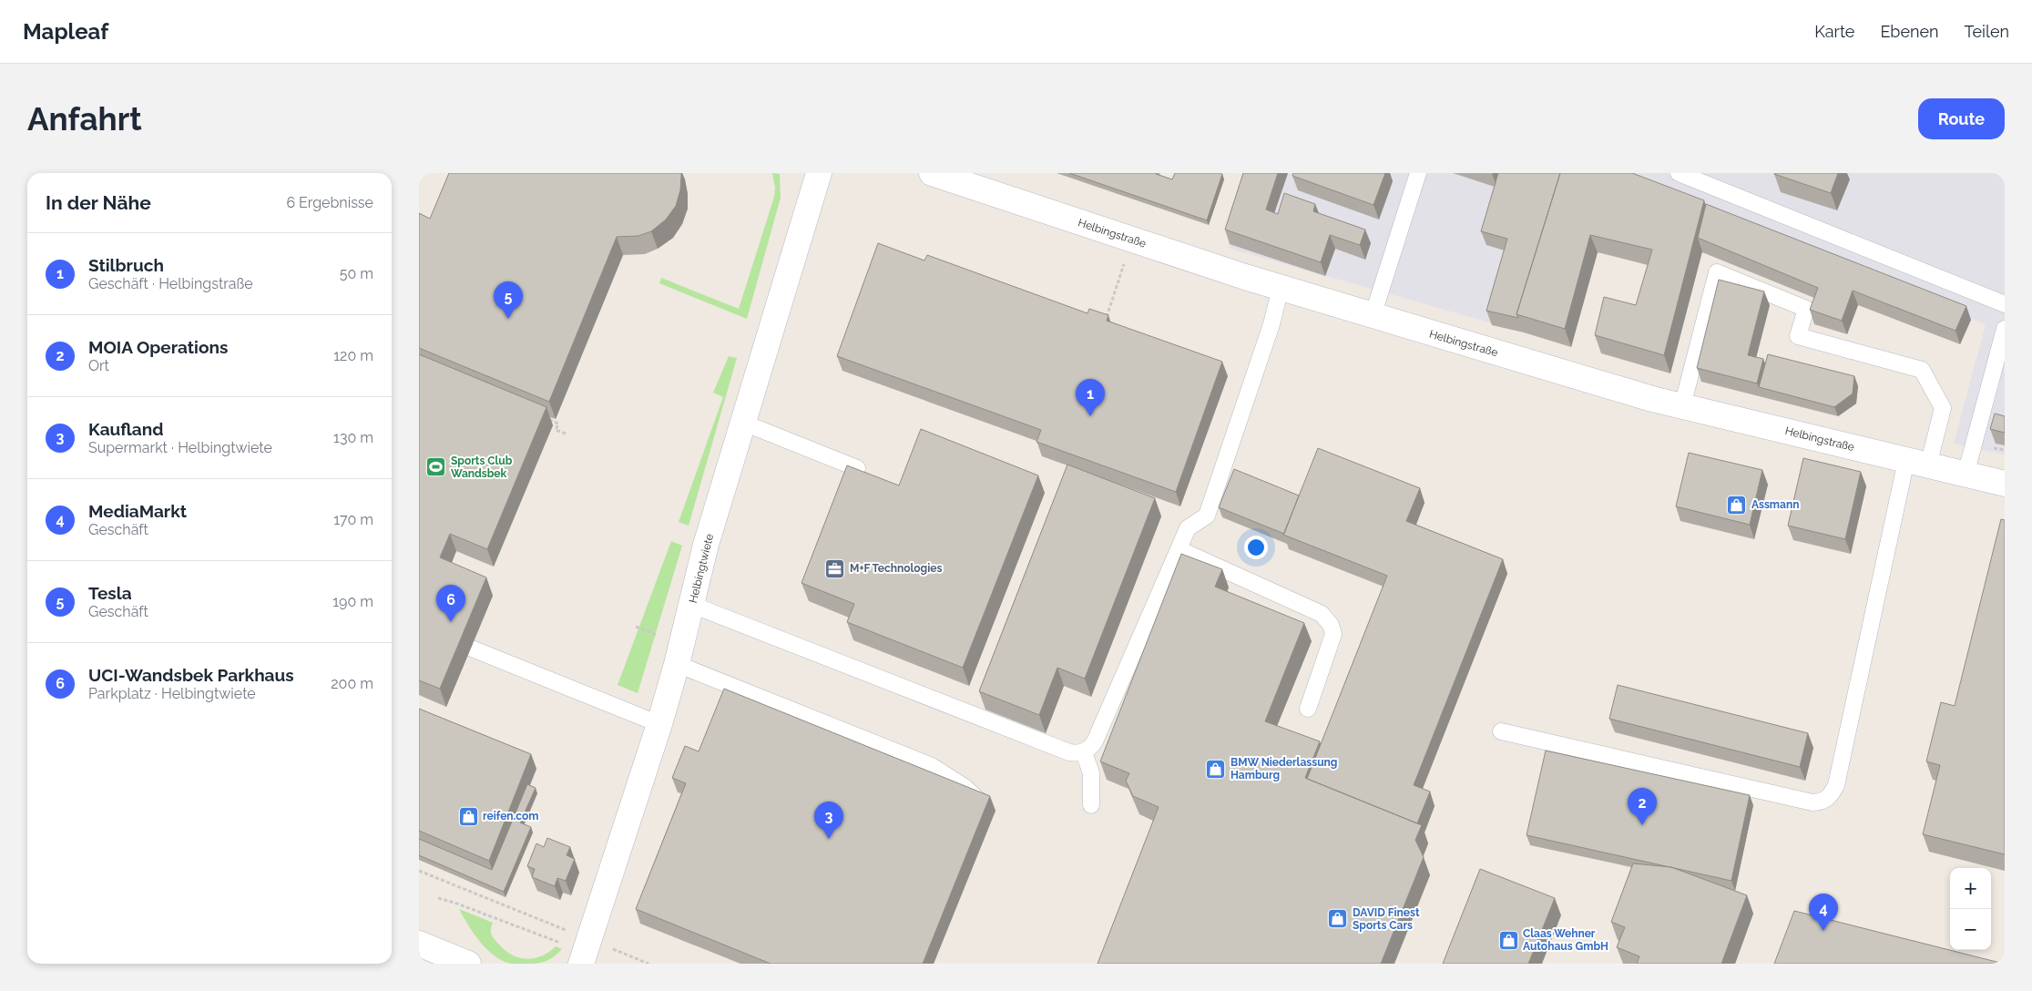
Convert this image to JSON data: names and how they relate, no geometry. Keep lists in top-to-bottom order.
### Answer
{
  "streets": {
    "street": ["Helbingstraße", "Helbingtwiete"]
  },
  "places": {
    "sports": ["Sports Club Wandsbek"],
    "shop": [
      "Assmann",
      "BMW Niederlassung Hamburg",
      "reifen.com",
      "DAVID Finest Sports Cars",
      "Claas Wehner Autohaus GmbH"
    ],
    "office": ["M+F Technologies"]
  },
  "page": {
    "header": "Mapleaf",
    "nav": ["Karte", "Ebenen", "Teilen"],
    "buttons": "Route",
    "title": "Anfahrt",
    "heading": ["In der Nähe", "6 Ergebnisse"],
    "list": [
      {
        "mark": "1",
        "name": "Stilbruch",
        "note": "Geschäft · Helbingstraße",
        "value": "50 m"
      },
      {
        "mark": "2",
        "name": "MOIA Operations",
        "note": "Ort",
        "value": "120 m"
      },
      {
        "mark": "3",
        "name": "Kaufland",
        "note": "Supermarkt · Helbingtwiete",
        "value": "130 m"
      },
      {
        "mark": "4",
        "name": "MediaMarkt",
        "note": "Geschäft",
        "value": "170 m"
      },
      {
        "mark": "5",
        "name": "Tesla",
        "note": "Geschäft",
        "value": "190 m"
      },
      {
        "mark": "6",
        "name": "UCI-Wandsbek Parkhaus",
        "note": "Parkplatz · Helbingtwiete",
        "value": "200 m"
      }
    ],
    "pins": [
      "5",
      "1",
      "6",
      "2",
      "3",
      "4"
    ],
    "map_buttons": ["+", "−"]
  }
}
